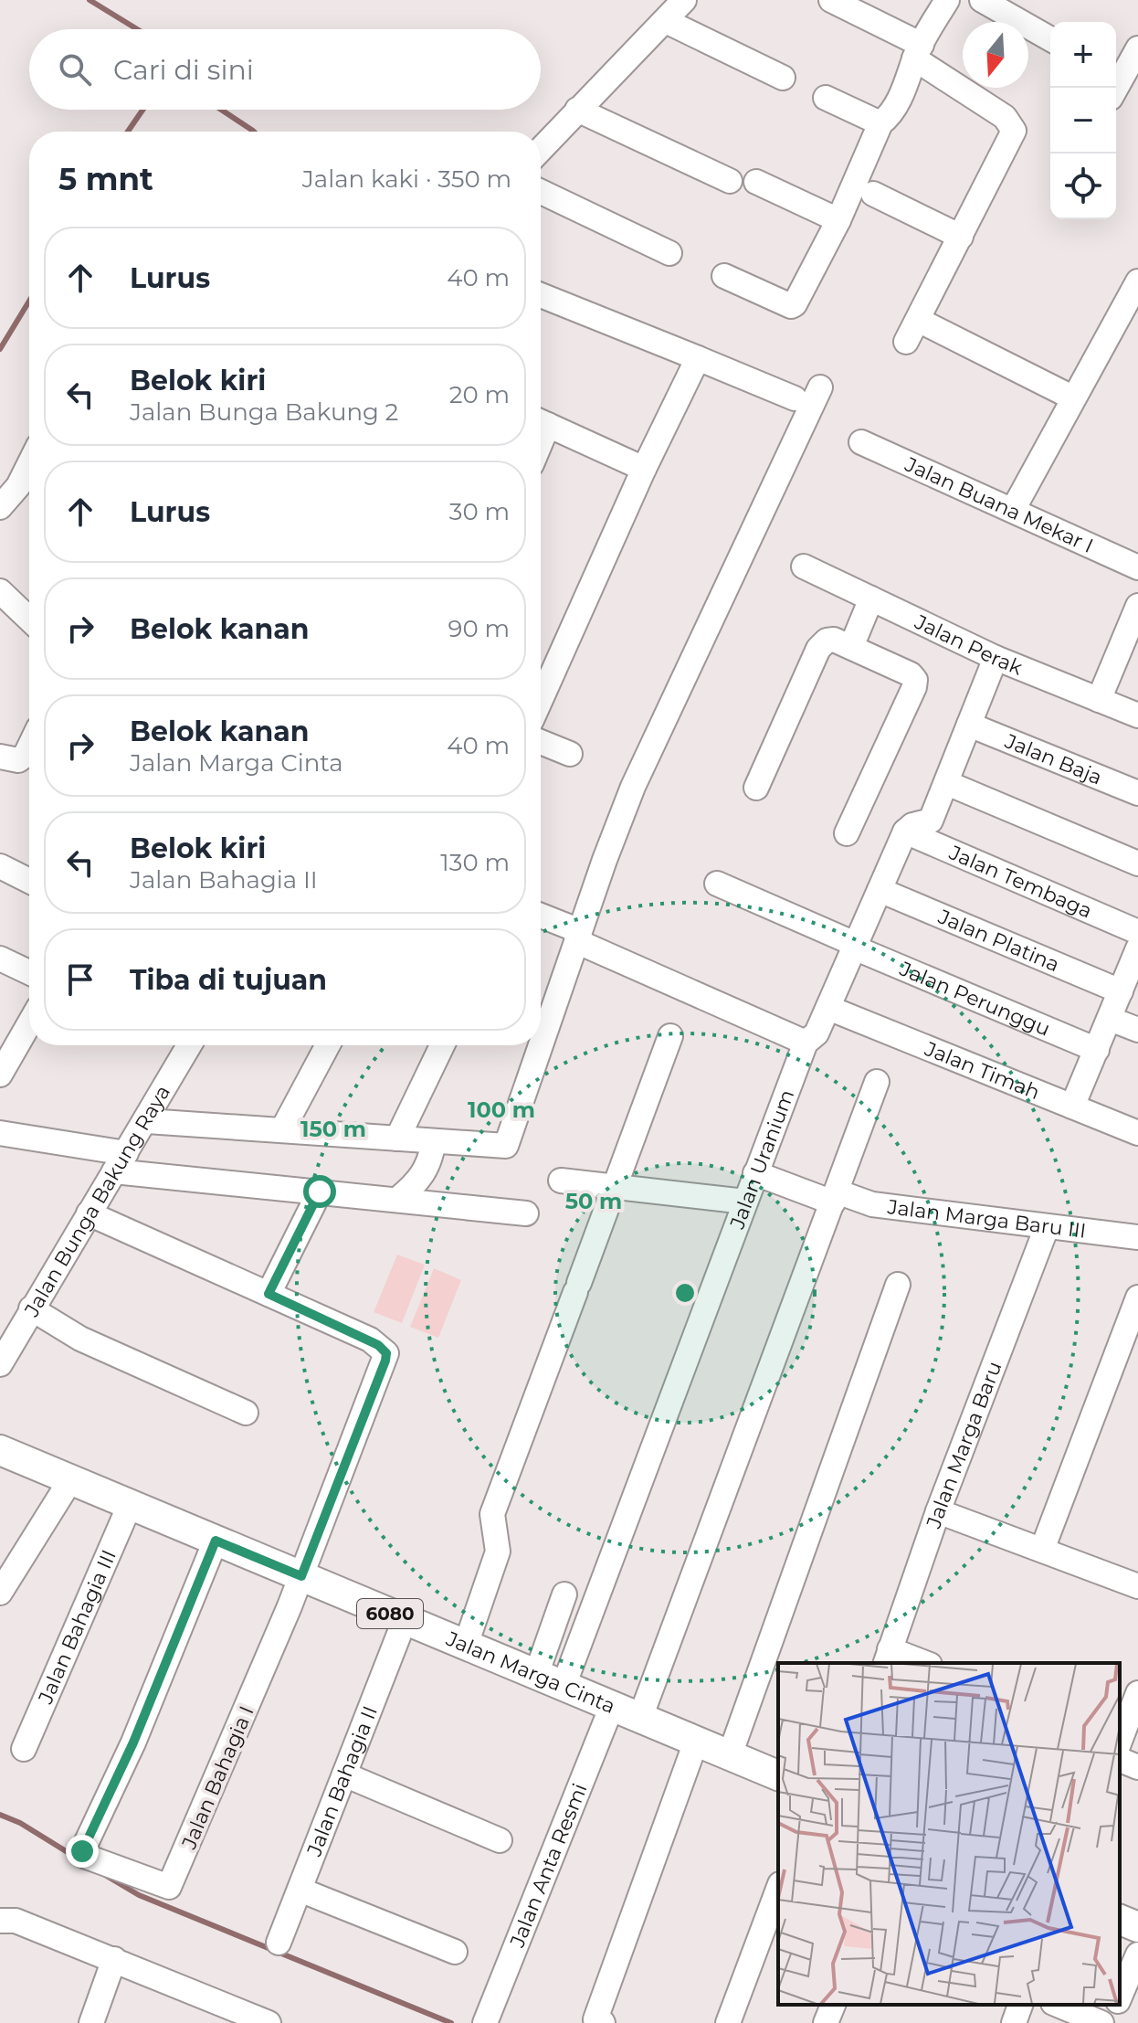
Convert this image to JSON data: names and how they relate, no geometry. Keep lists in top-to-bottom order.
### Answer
{
  "streets": {
    "main road": ["6080", "Jalan Marga Cinta"],
    "street": [
      "Jalan Buana Mekar I",
      "Jalan Perak",
      "Jalan Baja",
      "Jalan Tembaga",
      "Jalan Platina",
      "Jalan Perunggu",
      "Jalan Timah",
      "Jalan Uranium",
      "Jalan Bunga Bakung Raya",
      "Jalan Marga Baru III",
      "Jalan Marga Baru",
      "Jalan Bahagia III",
      "Jalan Bahagia I",
      "Jalan Bahagia II",
      "Jalan Anta Resmi"
    ]
  },
  "crossings": [
    ["Jalan Perak", "Jalan Uranium"],
    ["Jalan Baja", "Jalan Uranium"],
    ["Jalan Tembaga", "Jalan Uranium"],
    ["Jalan Platina", "Jalan Uranium"],
    ["Jalan Perunggu", "Jalan Uranium"],
    ["Jalan Timah", "Jalan Uranium"],
    ["Jalan Uranium", "Jalan Marga Baru III"],
    ["Jalan Uranium", "Jalan Marga Cinta"],
    ["Jalan Marga Baru III", "Jalan Marga Baru"],
    ["Jalan Bahagia III", "Jalan Marga Cinta"],
    ["Jalan Marga Cinta", "Jalan Bahagia I"],
    ["Jalan Marga Cinta", "Jalan Bahagia II"],
    ["Jalan Marga Cinta", "Jalan Anta Resmi"]
  ],
  "north": "bottom",
  "page": {
    "map_buttons": ["+", "−"],
    "search": "Cari di sini",
    "heading": ["5 mnt", "Jalan kaki · 350 m"],
    "list": [
      ["Lurus", "40 m"],
      ["Belok kiri", "Jalan Bunga Bakung 2", "20 m"],
      ["Lurus", "30 m"],
      ["Belok kanan", "90 m"],
      ["Belok kanan", "Jalan Marga Cinta", "40 m"],
      ["Belok kiri", "Jalan Bahagia II", "130 m"],
      "Tiba di tujuan"
    ]
  },
  "rings": ["100 m", "150 m", "50 m"]
}
